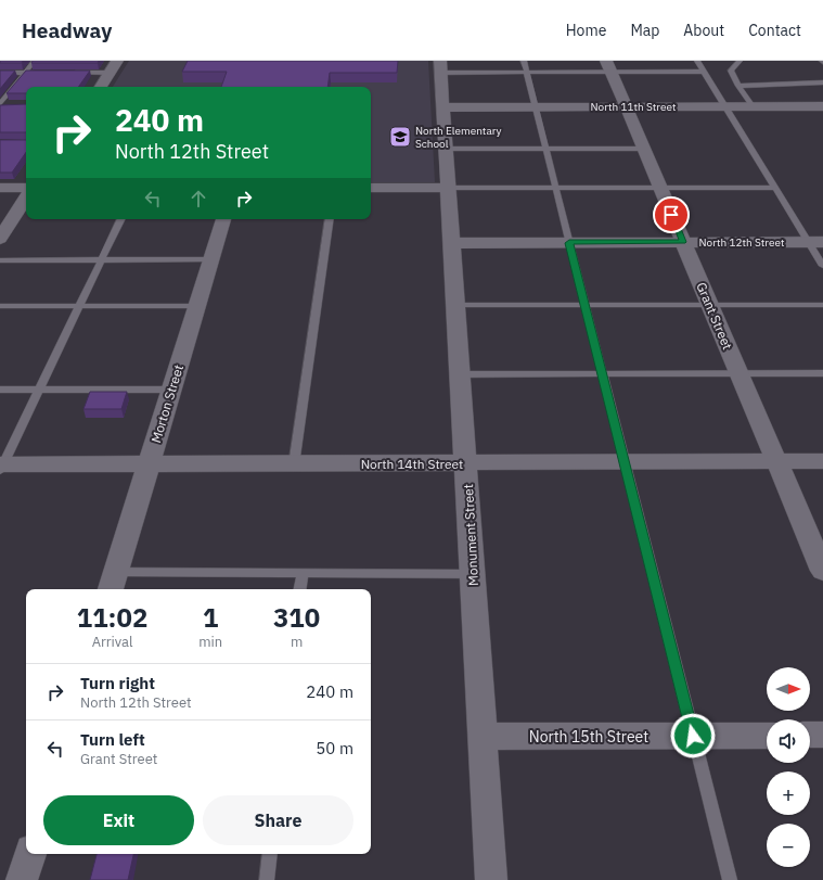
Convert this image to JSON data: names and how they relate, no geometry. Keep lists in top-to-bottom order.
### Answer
{
  "streets": {
    "street": [
      "North 11th Street",
      "North 12th Street",
      "Grant Street",
      "Morton Street",
      "North 14th Street",
      "Monument Street",
      "North 15th Street"
    ]
  },
  "crossings": [
    ["North 11th Street", "Grant Street"],
    ["North 11th Street", "Monument Street"],
    ["North 12th Street", "Grant Street"],
    ["North 12th Street", "Monument Street"],
    ["Grant Street", "North 14th Street"],
    ["Morton Street", "North 14th Street"],
    ["North 14th Street", "Monument Street"],
    ["Monument Street", "North 15th Street"]
  ],
  "places": {
    "school or university": ["North Elementary School"]
  },
  "north": "right",
  "page": {
    "header": "Headway",
    "nav": [
      "Home",
      "Map",
      "About",
      "Contact"
    ],
    "turn": ["240 m", "North 12th Street"],
    "eta": [
      "11:02",
      "Arrival",
      "1",
      "min",
      "310",
      "m"
    ],
    "list": [
      {
        "name": "Turn right",
        "note": "North 12th Street",
        "value": "240 m"
      },
      {
        "name": "Turn left",
        "note": "Grant Street",
        "value": "50 m"
      }
    ],
    "map_buttons": ["+", "−"],
    "buttons": ["Exit", "Share"]
  }
}
